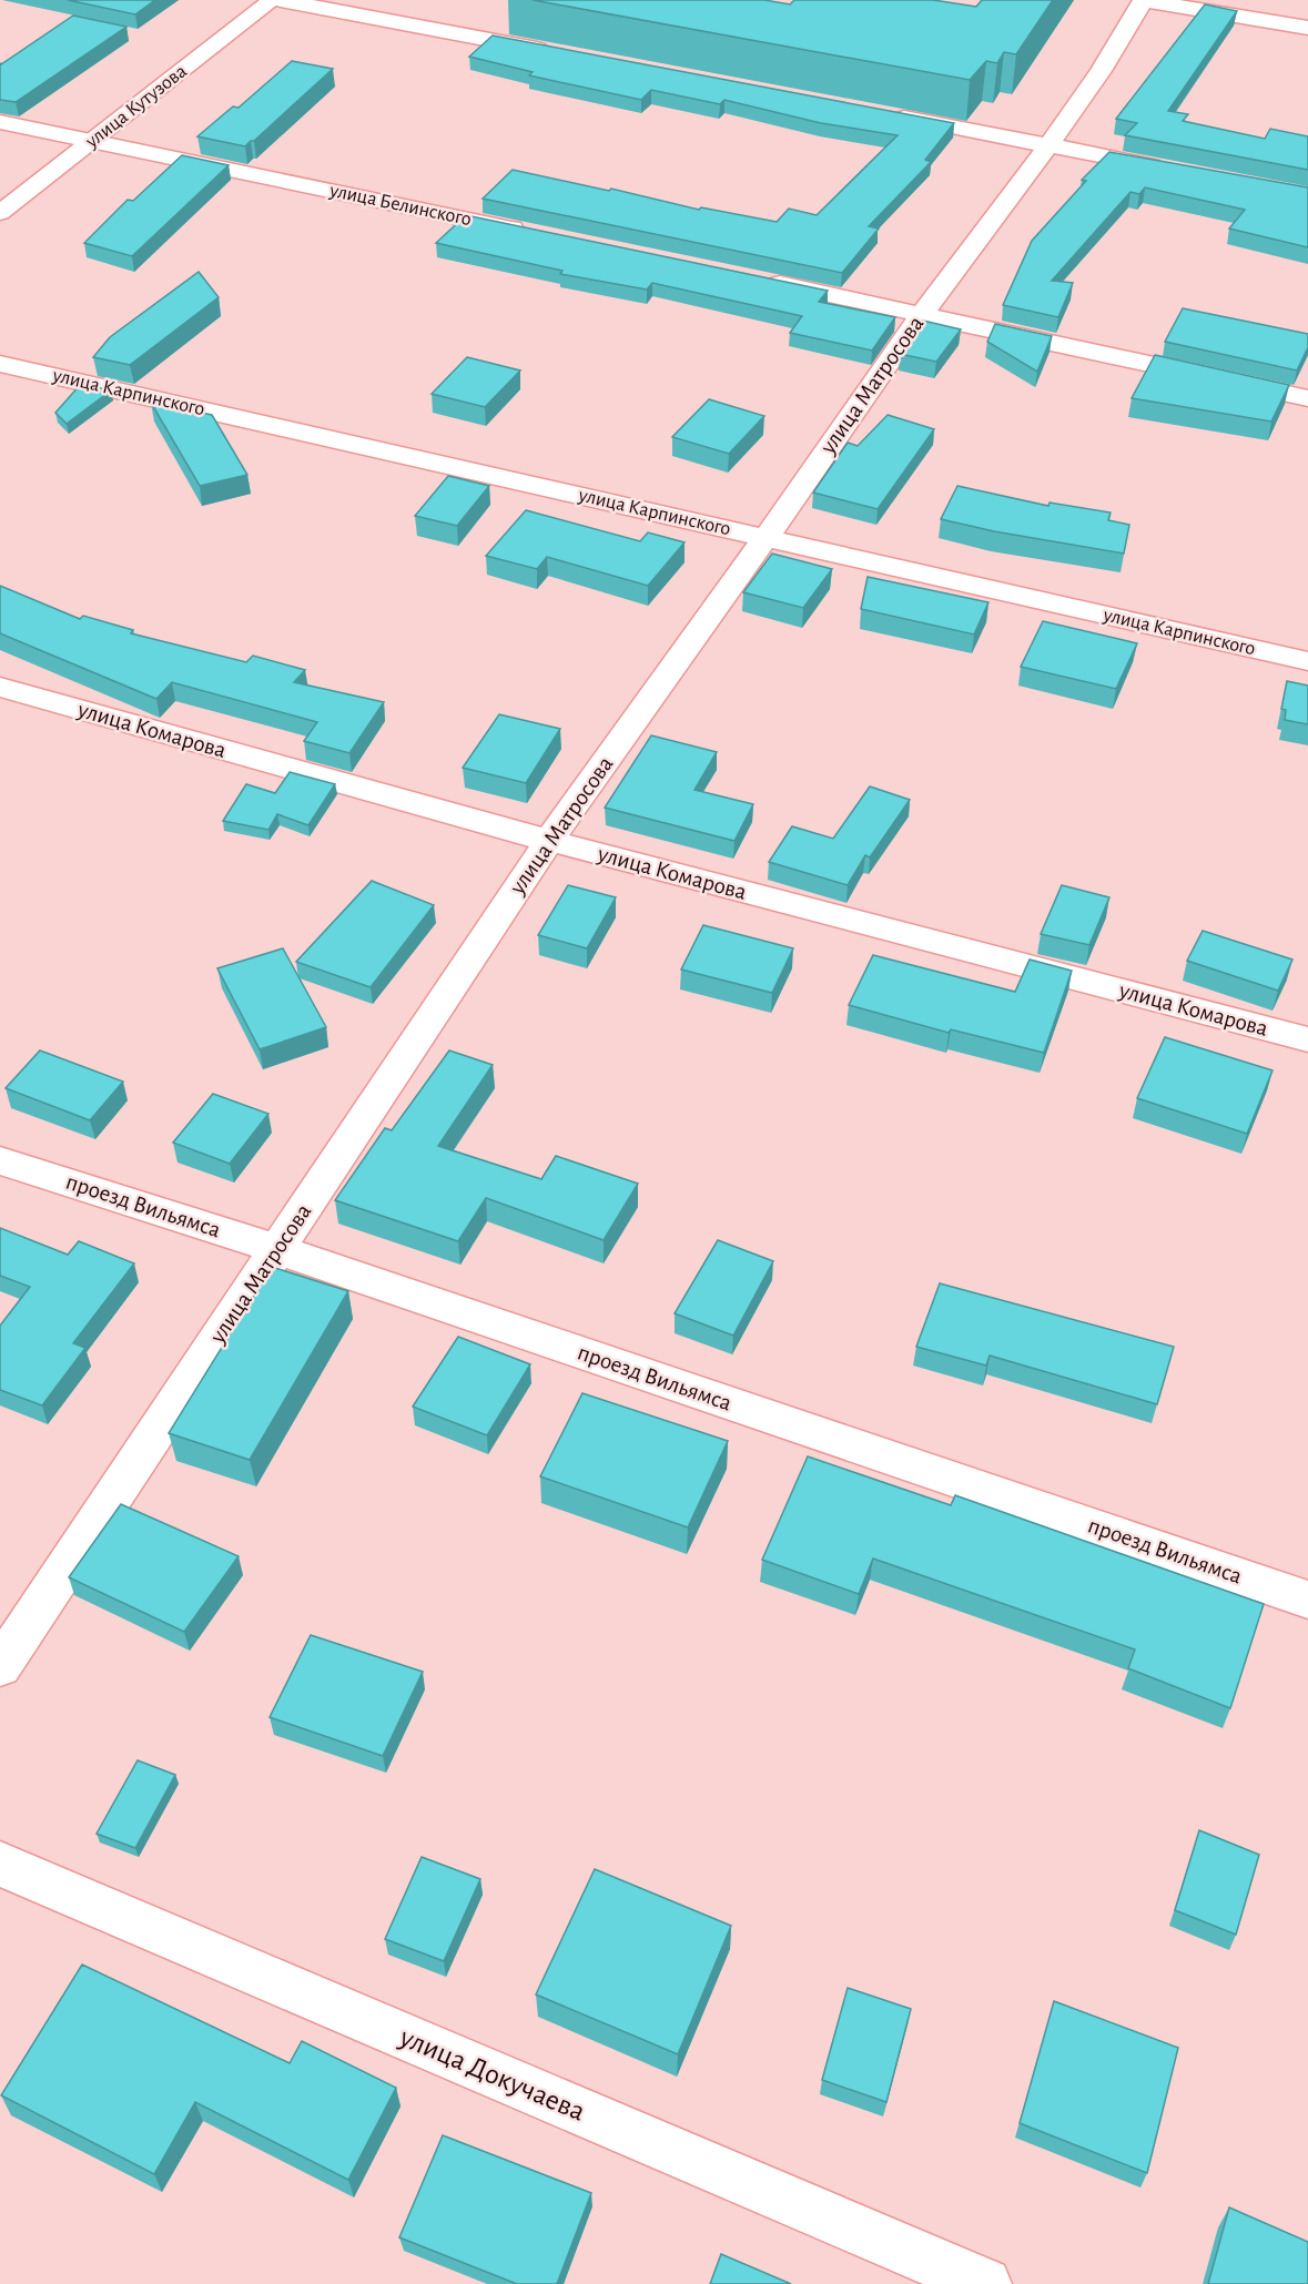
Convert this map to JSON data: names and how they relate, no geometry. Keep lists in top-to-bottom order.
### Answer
{
  "streets": {
    "street": [
      "улица Кутузова",
      "улица Белинского",
      "улица Матросова",
      "улица Карпинского",
      "улица Комарова",
      "проезд Вильямса",
      "улица Докучаева"
    ]
  },
  "crossings": [
    ["улица Кутузова", "улица Белинского"],
    ["улица Матросова", "улица Карпинского"],
    ["улица Матросова", "улица Комарова"],
    ["улица Матросова", "проезд Вильямса"]
  ]
}
